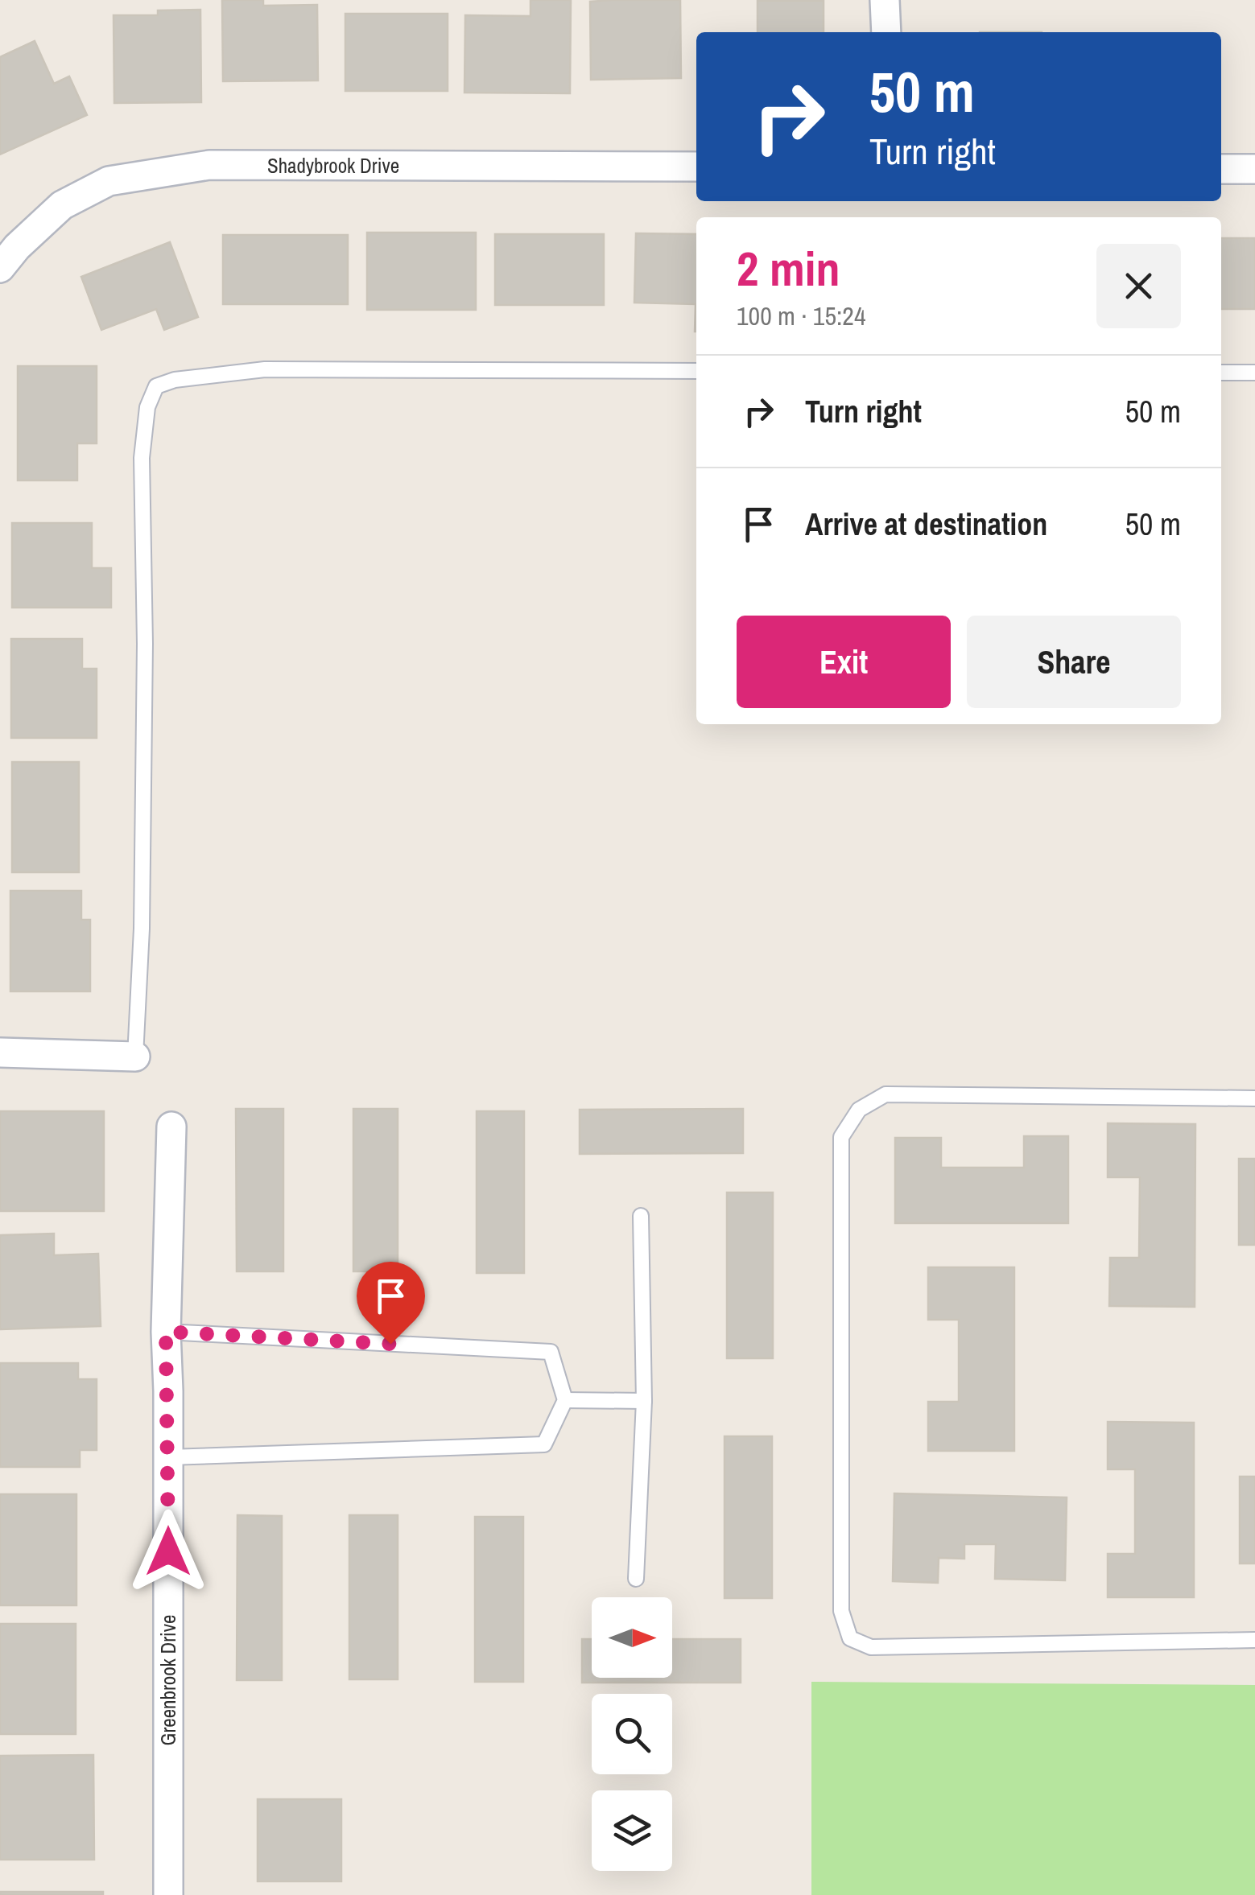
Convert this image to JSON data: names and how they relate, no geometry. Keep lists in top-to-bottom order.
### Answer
{
  "streets": {
    "street": ["Shadybrook Drive", "Greenbrook Drive"]
  },
  "north": "right",
  "page": {
    "turn": ["50 m", "Turn right"],
    "heading": ["2 min", "100 m · 15:24"],
    "list": [
      {
        "name": "Turn right",
        "value": "50 m"
      },
      {
        "name": "Arrive at destination",
        "value": "50 m"
      }
    ],
    "buttons": ["Exit", "Share"]
  }
}
